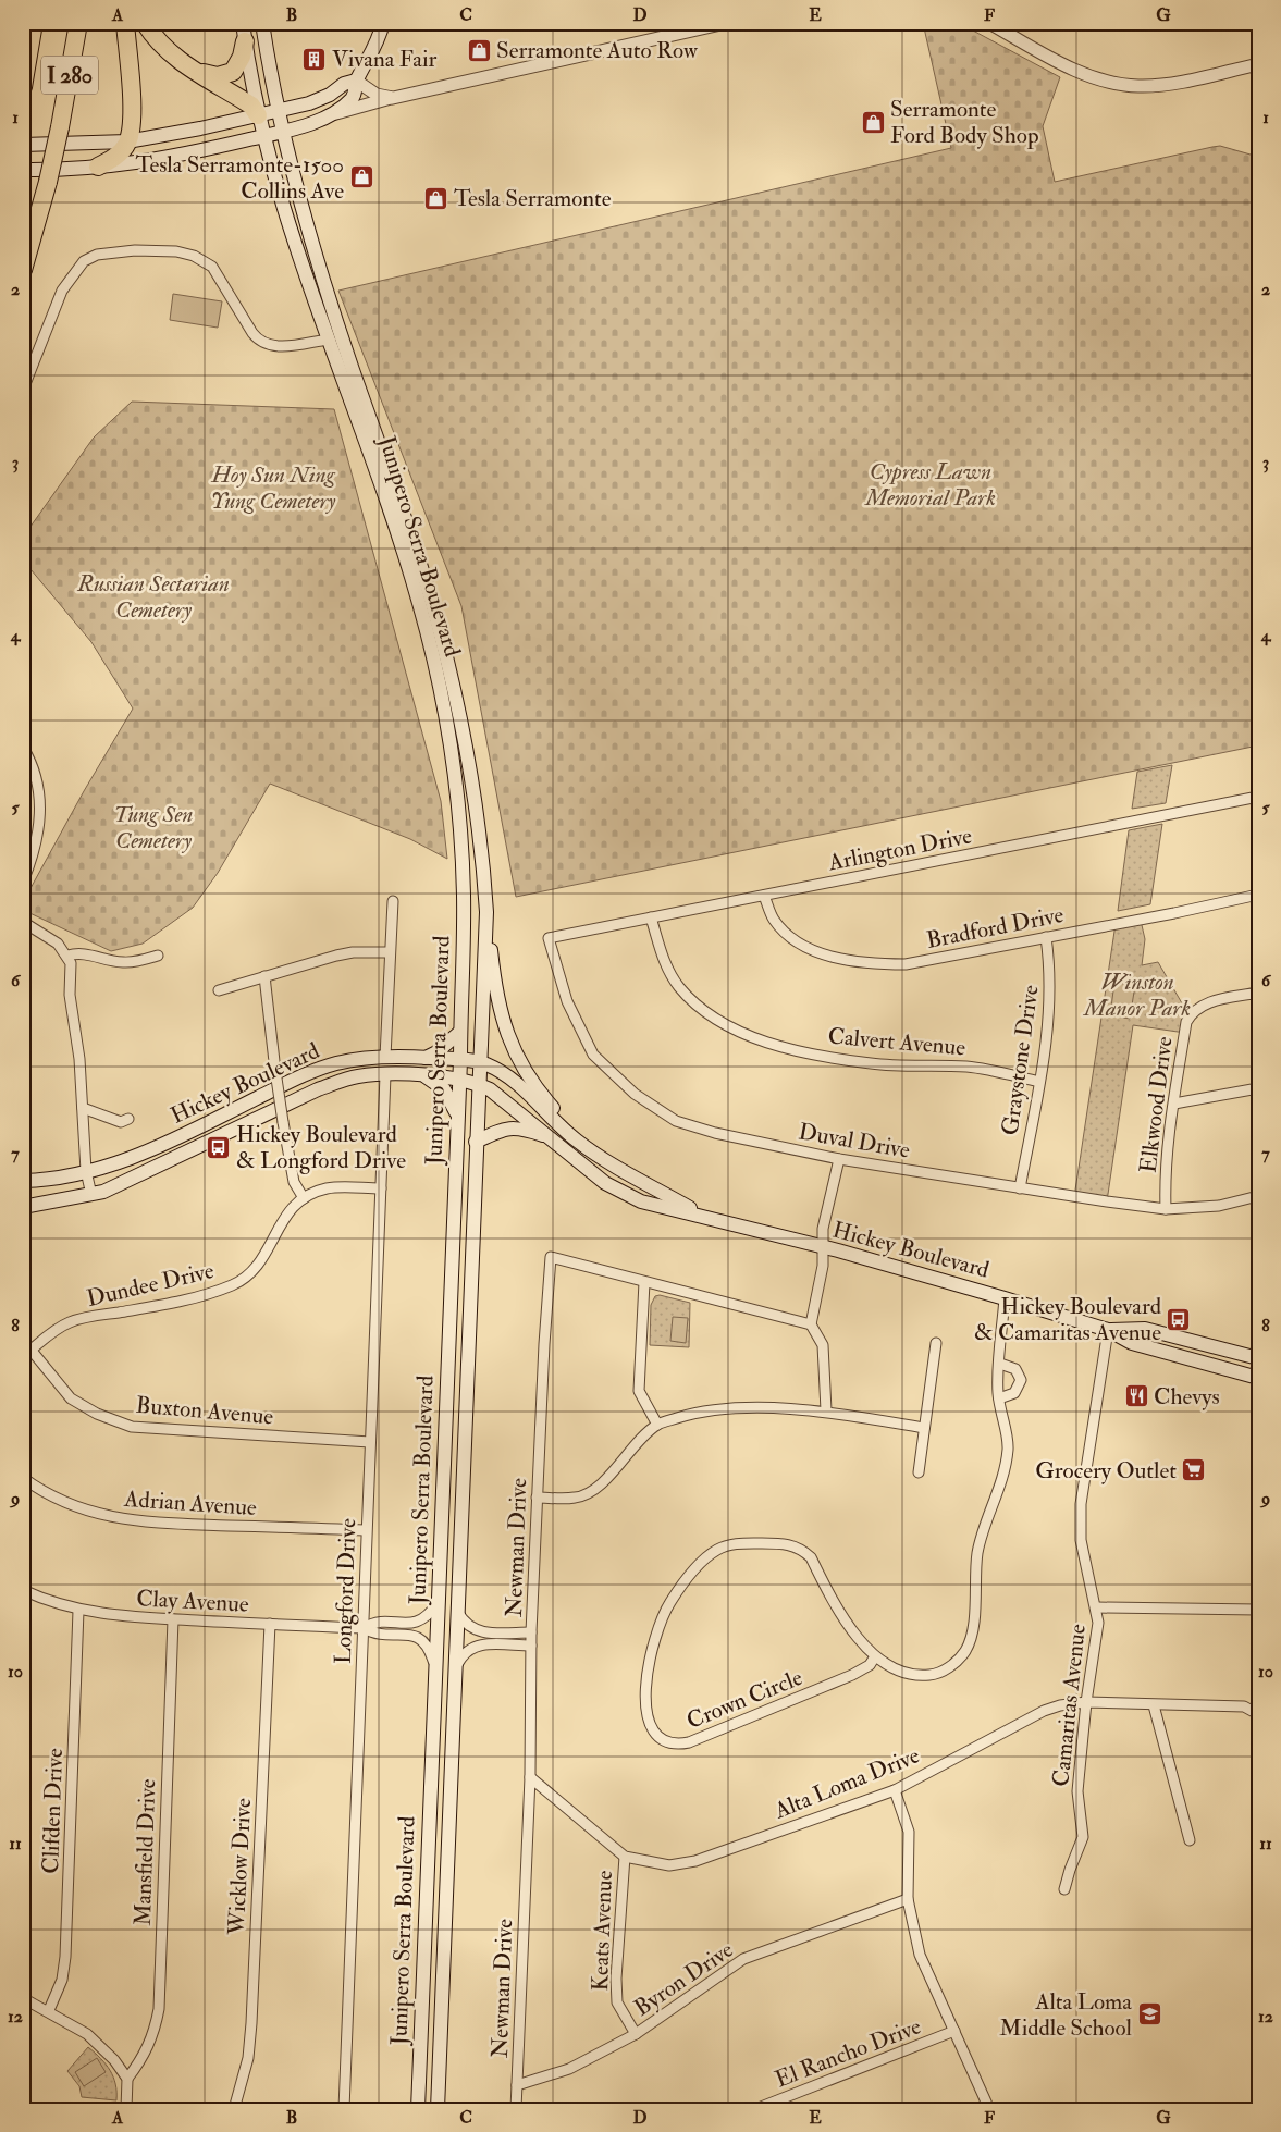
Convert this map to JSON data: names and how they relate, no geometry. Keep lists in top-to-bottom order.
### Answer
{
  "streets": {
    "highway": ["I 280"],
    "main road": ["Junipero Serra Boulevard", "Hickey Boulevard"],
    "street": [
      "Arlington Drive",
      "Bradford Drive",
      "Calvert Avenue",
      "Graystone Drive",
      "Elkwood Drive",
      "Duval Drive",
      "Dundee Drive",
      "Buxton Avenue",
      "Adrian Avenue",
      "Newman Drive",
      "Longford Drive",
      "Clay Avenue",
      "Crown Circle",
      "Camaritas Avenue",
      "Alta Loma Drive",
      "Clifden Drive",
      "Mansfield Drive",
      "Wicklow Drive",
      "Keats Avenue",
      "Byron Drive",
      "El Rancho Drive"
    ]
  },
  "crossings": [
    ["Junipero Serra Boulevard", "Hickey Boulevard"],
    ["Junipero Serra Boulevard", "Clay Avenue"],
    ["Arlington Drive", "Bradford Drive"],
    ["Arlington Drive", "Calvert Avenue"],
    ["Arlington Drive", "Duval Drive"],
    ["Bradford Drive", "Graystone Drive"],
    ["Calvert Avenue", "Graystone Drive"],
    ["Graystone Drive", "Duval Drive"],
    ["Hickey Boulevard", "Longford Drive"],
    ["Hickey Boulevard", "Crown Circle"],
    ["Hickey Boulevard", "Camaritas Avenue"],
    ["Elkwood Drive", "Duval Drive"],
    ["Dundee Drive", "Buxton Avenue"],
    ["Dundee Drive", "Longford Drive"],
    ["Buxton Avenue", "Longford Drive"],
    ["Adrian Avenue", "Longford Drive"],
    ["Newman Drive", "Alta Loma Drive"],
    ["Newman Drive", "Byron Drive"],
    ["Longford Drive", "Clay Avenue"],
    ["Clay Avenue", "Clifden Drive"],
    ["Clay Avenue", "Mansfield Drive"],
    ["Clay Avenue", "Wicklow Drive"],
    ["Camaritas Avenue", "Alta Loma Drive"],
    ["Alta Loma Drive", "Keats Avenue"],
    ["Keats Avenue", "Byron Drive"]
  ],
  "parks": [
    "Cypress Lawn Memorial Park",
    "Hoy Sun Ning Yung Cemetery",
    "Russian Sectarian Cemetery",
    "Tung Sen Cemetery",
    "Winston Manor Park"
  ],
  "places": {
    "shop": [
      "Serramonte Auto Row",
      "Serramonte Ford Body Shop",
      "Tesla Serramonte-1500 Collins Ave",
      "Tesla Serramonte"
    ],
    "building": ["Vivana Fair"],
    "bus stop": ["Hickey Boulevard & Longford Drive", "Hickey Boulevard & Camaritas Avenue"],
    "restaurant": ["Chevys"],
    "supermarket": ["Grocery Outlet"],
    "school or university": ["Alta Loma Middle School"]
  },
  "grid": {
    "columns": [
      "A",
      "B",
      "C",
      "D",
      "E",
      "F",
      "G"
    ],
    "rows": [
      "1",
      "2",
      "3",
      "4",
      "5",
      "6",
      "7",
      "8",
      "9",
      "10",
      "11",
      "12"
    ]
  }
}
